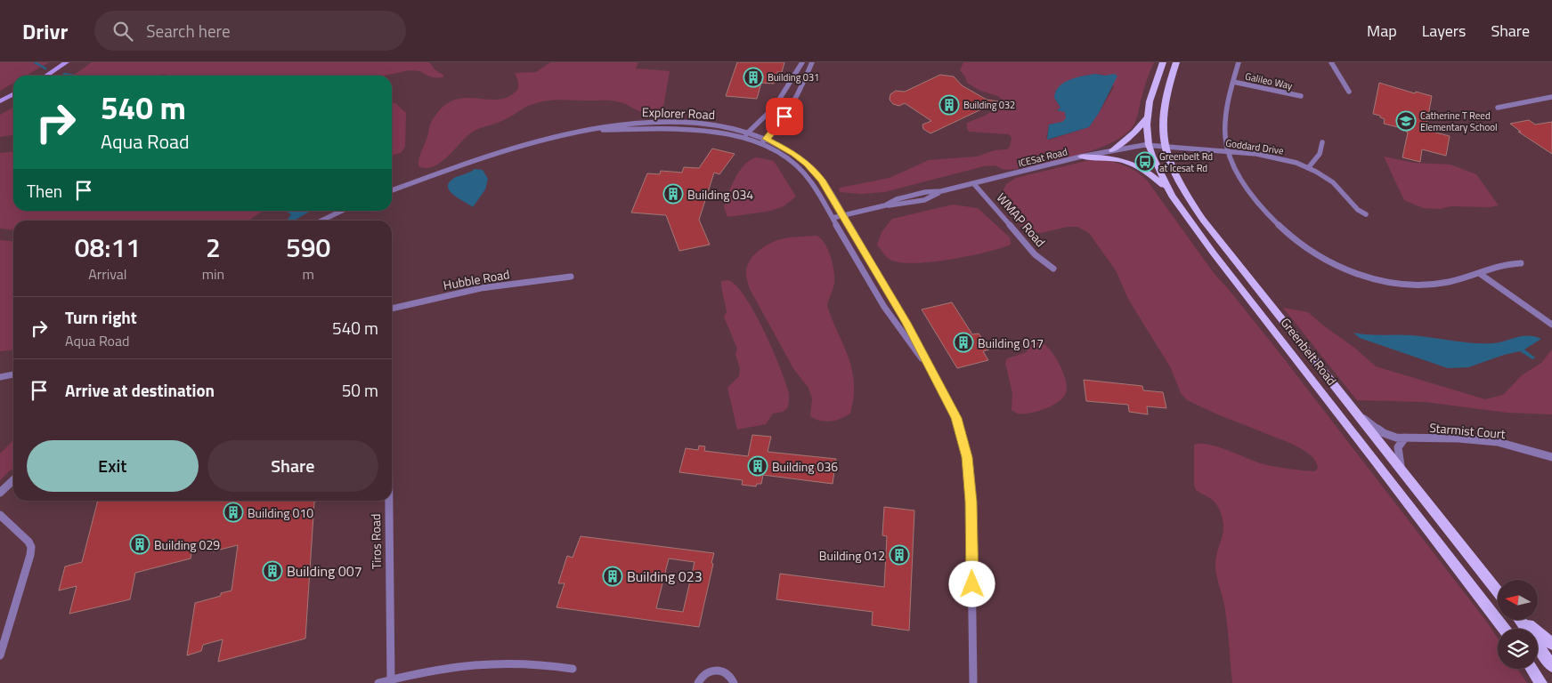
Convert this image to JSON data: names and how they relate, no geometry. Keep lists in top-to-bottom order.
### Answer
{
  "streets": {
    "main road": ["Greenbelt Road"],
    "street": [
      "Galileo Way",
      "Explorer Road",
      "Goddard Drive",
      "ICESat Road",
      "WMAP Road",
      "Hubble Road",
      "Starmist Court",
      "Tiros Road"
    ]
  },
  "crossings": [
    ["Explorer Road", "ICESat Road"],
    ["Goddard Drive", "ICESat Road"],
    ["Goddard Drive", "Greenbelt Road"],
    ["ICESat Road", "WMAP Road"],
    ["ICESat Road", "Greenbelt Road"],
    ["Greenbelt Road", "Starmist Court"]
  ],
  "places": {
    "building": [
      "Building 031",
      "Building 032",
      "Building 034",
      "Building 017",
      "Building 036",
      "Building 010",
      "Building 029",
      "Building 012",
      "Building 007",
      "Building 023"
    ],
    "school or university": ["Catherine T Reed Elementary School"],
    "bus stop": ["Greenbelt Rd at Icesat Rd"]
  },
  "north": "left",
  "page": {
    "header": "Drivr",
    "search": "Search here",
    "nav": ["Map", "Layers", "Share"],
    "turn": ["540 m", "Aqua Road"],
    "then": "Then",
    "eta": [
      "08:11",
      "Arrival",
      "2",
      "min",
      "590",
      "m"
    ],
    "list": [
      {
        "name": "Turn right",
        "note": "Aqua Road",
        "value": "540 m"
      },
      {
        "name": "Arrive at destination",
        "value": "50 m"
      }
    ],
    "buttons": ["Exit", "Share"]
  }
}
